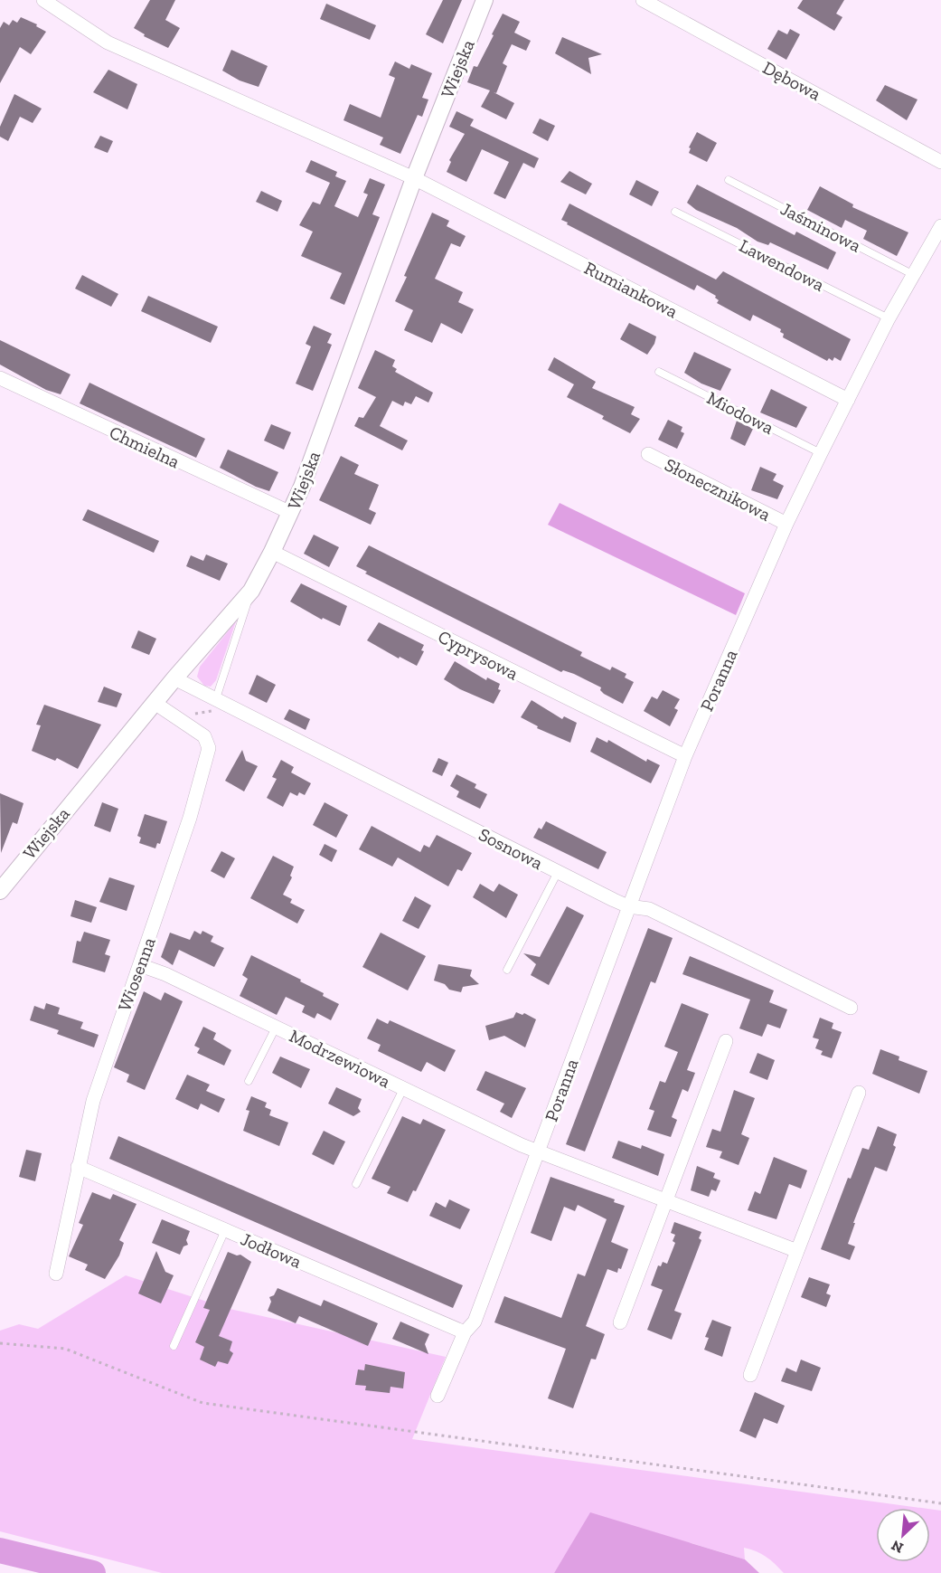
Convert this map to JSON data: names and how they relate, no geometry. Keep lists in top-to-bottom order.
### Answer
{
  "streets": {
    "street": [
      "Wiejska",
      "Dębowa",
      "Rumiankowa",
      "Chmielna",
      "Słonecznikowa",
      "Cyprysowa",
      "Poranna",
      "Sosnowa",
      "Wiosenna",
      "Modrzewiowa",
      "Jodłowa"
    ],
    "lane": ["Jaśminowa", "Lawendowa", "Miodowa"]
  },
  "crossings": [
    ["Wiejska", "Rumiankowa"],
    ["Wiejska", "Chmielna"],
    ["Wiejska", "Cyprysowa"],
    ["Wiejska", "Sosnowa"],
    ["Wiejska", "Wiosenna"],
    ["Jaśminowa", "Poranna"],
    ["Lawendowa", "Poranna"],
    ["Rumiankowa", "Poranna"],
    ["Miodowa", "Poranna"],
    ["Słonecznikowa", "Poranna"],
    ["Cyprysowa", "Poranna"],
    ["Poranna", "Sosnowa"],
    ["Poranna", "Modrzewiowa"],
    ["Poranna", "Jodłowa"],
    ["Wiosenna", "Modrzewiowa"],
    ["Wiosenna", "Jodłowa"]
  ],
  "north": "bottom left"
}
